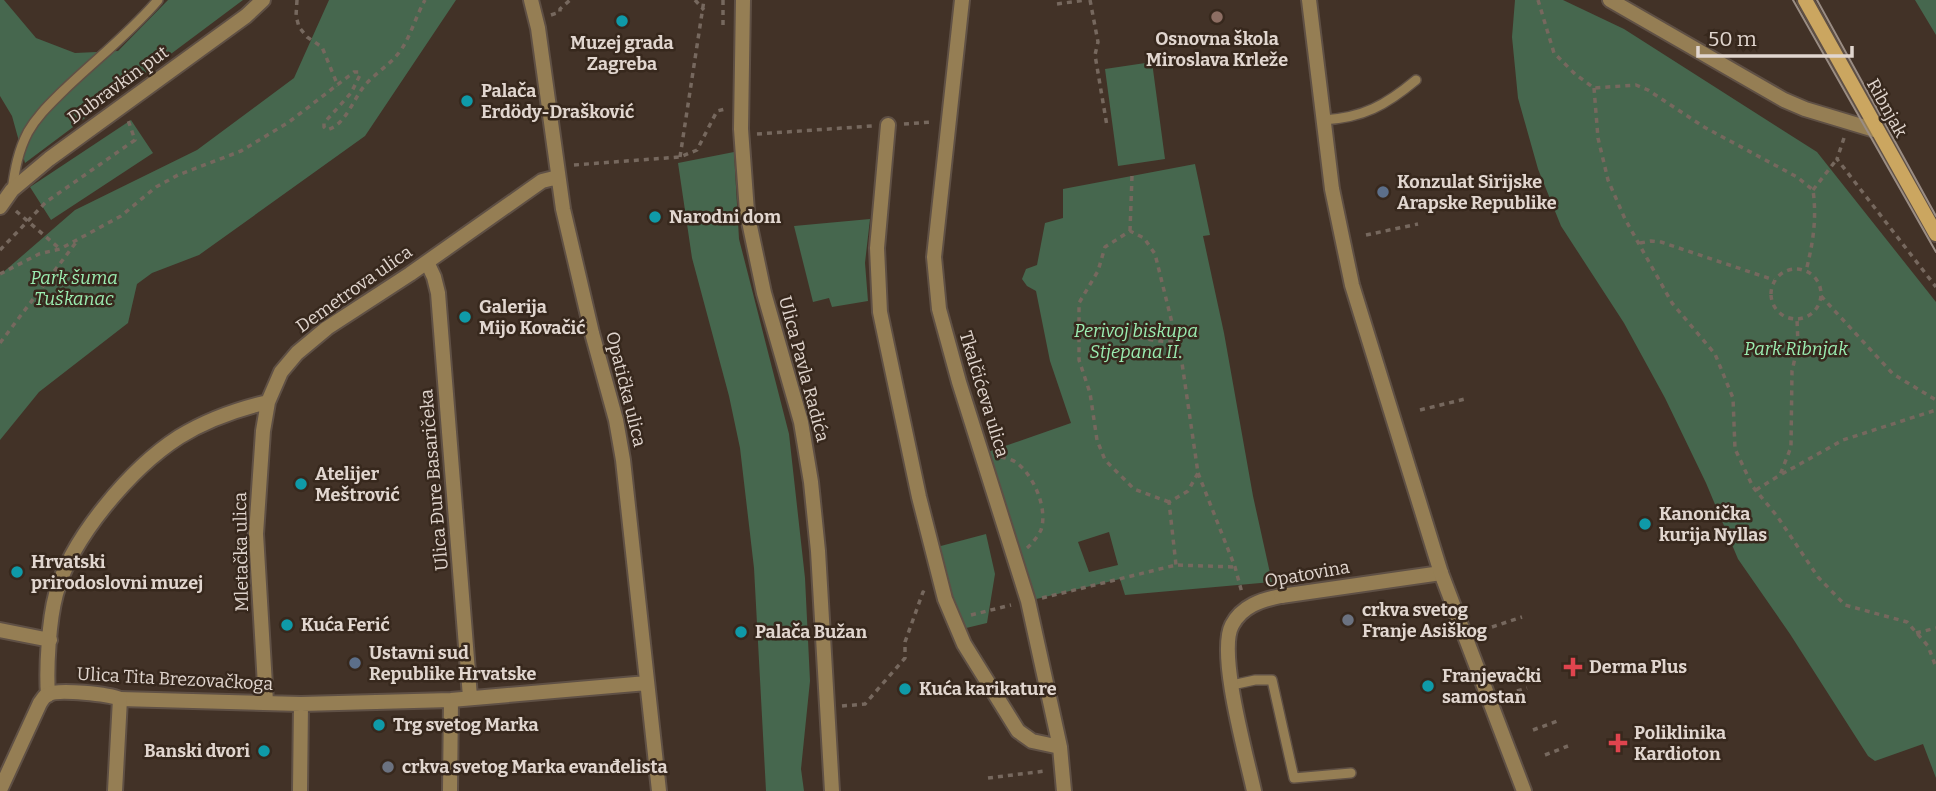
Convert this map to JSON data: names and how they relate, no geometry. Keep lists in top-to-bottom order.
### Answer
{
  "streets": {
    "main road": ["Ribnjak"],
    "street": [
      "Dubravkin put",
      "Demetrova ulica",
      "Ulica Pavla Radića",
      "Opatička ulica",
      "Tkalčićeva ulica",
      "Ulica Đure Basaričeka",
      "Mletačka ulica",
      "Opatovina",
      "Ulica Tita Brezovačkoga"
    ]
  },
  "crossings": [
    ["Demetrova ulica", "Opatička ulica"],
    ["Demetrova ulica", "Ulica Đure Basaričeka"],
    ["Demetrova ulica", "Mletačka ulica"],
    ["Mletačka ulica", "Ulica Tita Brezovačkoga"]
  ],
  "parks": ["Park šuma Tuškanac", "Perivoj biskupa Stjepana II.", "Park Ribnjak"],
  "places": {
    "other": [
      "Osnovna škola Miroslava Krleže",
      "Muzej grada Zagreba",
      "Palača Erdödy-Drašković",
      "Konzulat Sirijske Arapske Republike",
      "Narodni dom",
      "Galerija Mijo Kovačić",
      "Atelijer Meštrović",
      "Kanonička kurija Nyllas",
      "Hrvatski prirodoslovni muzej",
      "crkva svetog Franje Asiškog",
      "Kuća Ferić",
      "Palača Bužan",
      "Ustavni sud Republike Hrvatske",
      "Franjevački samostan",
      "Kuća karikature",
      "Trg svetog Marka",
      "Banski dvori",
      "crkva svetog Marka evanđelista"
    ],
    "health": ["Derma Plus", "Poliklinika Kardioton"]
  },
  "scale_bar": "50 m"
}
